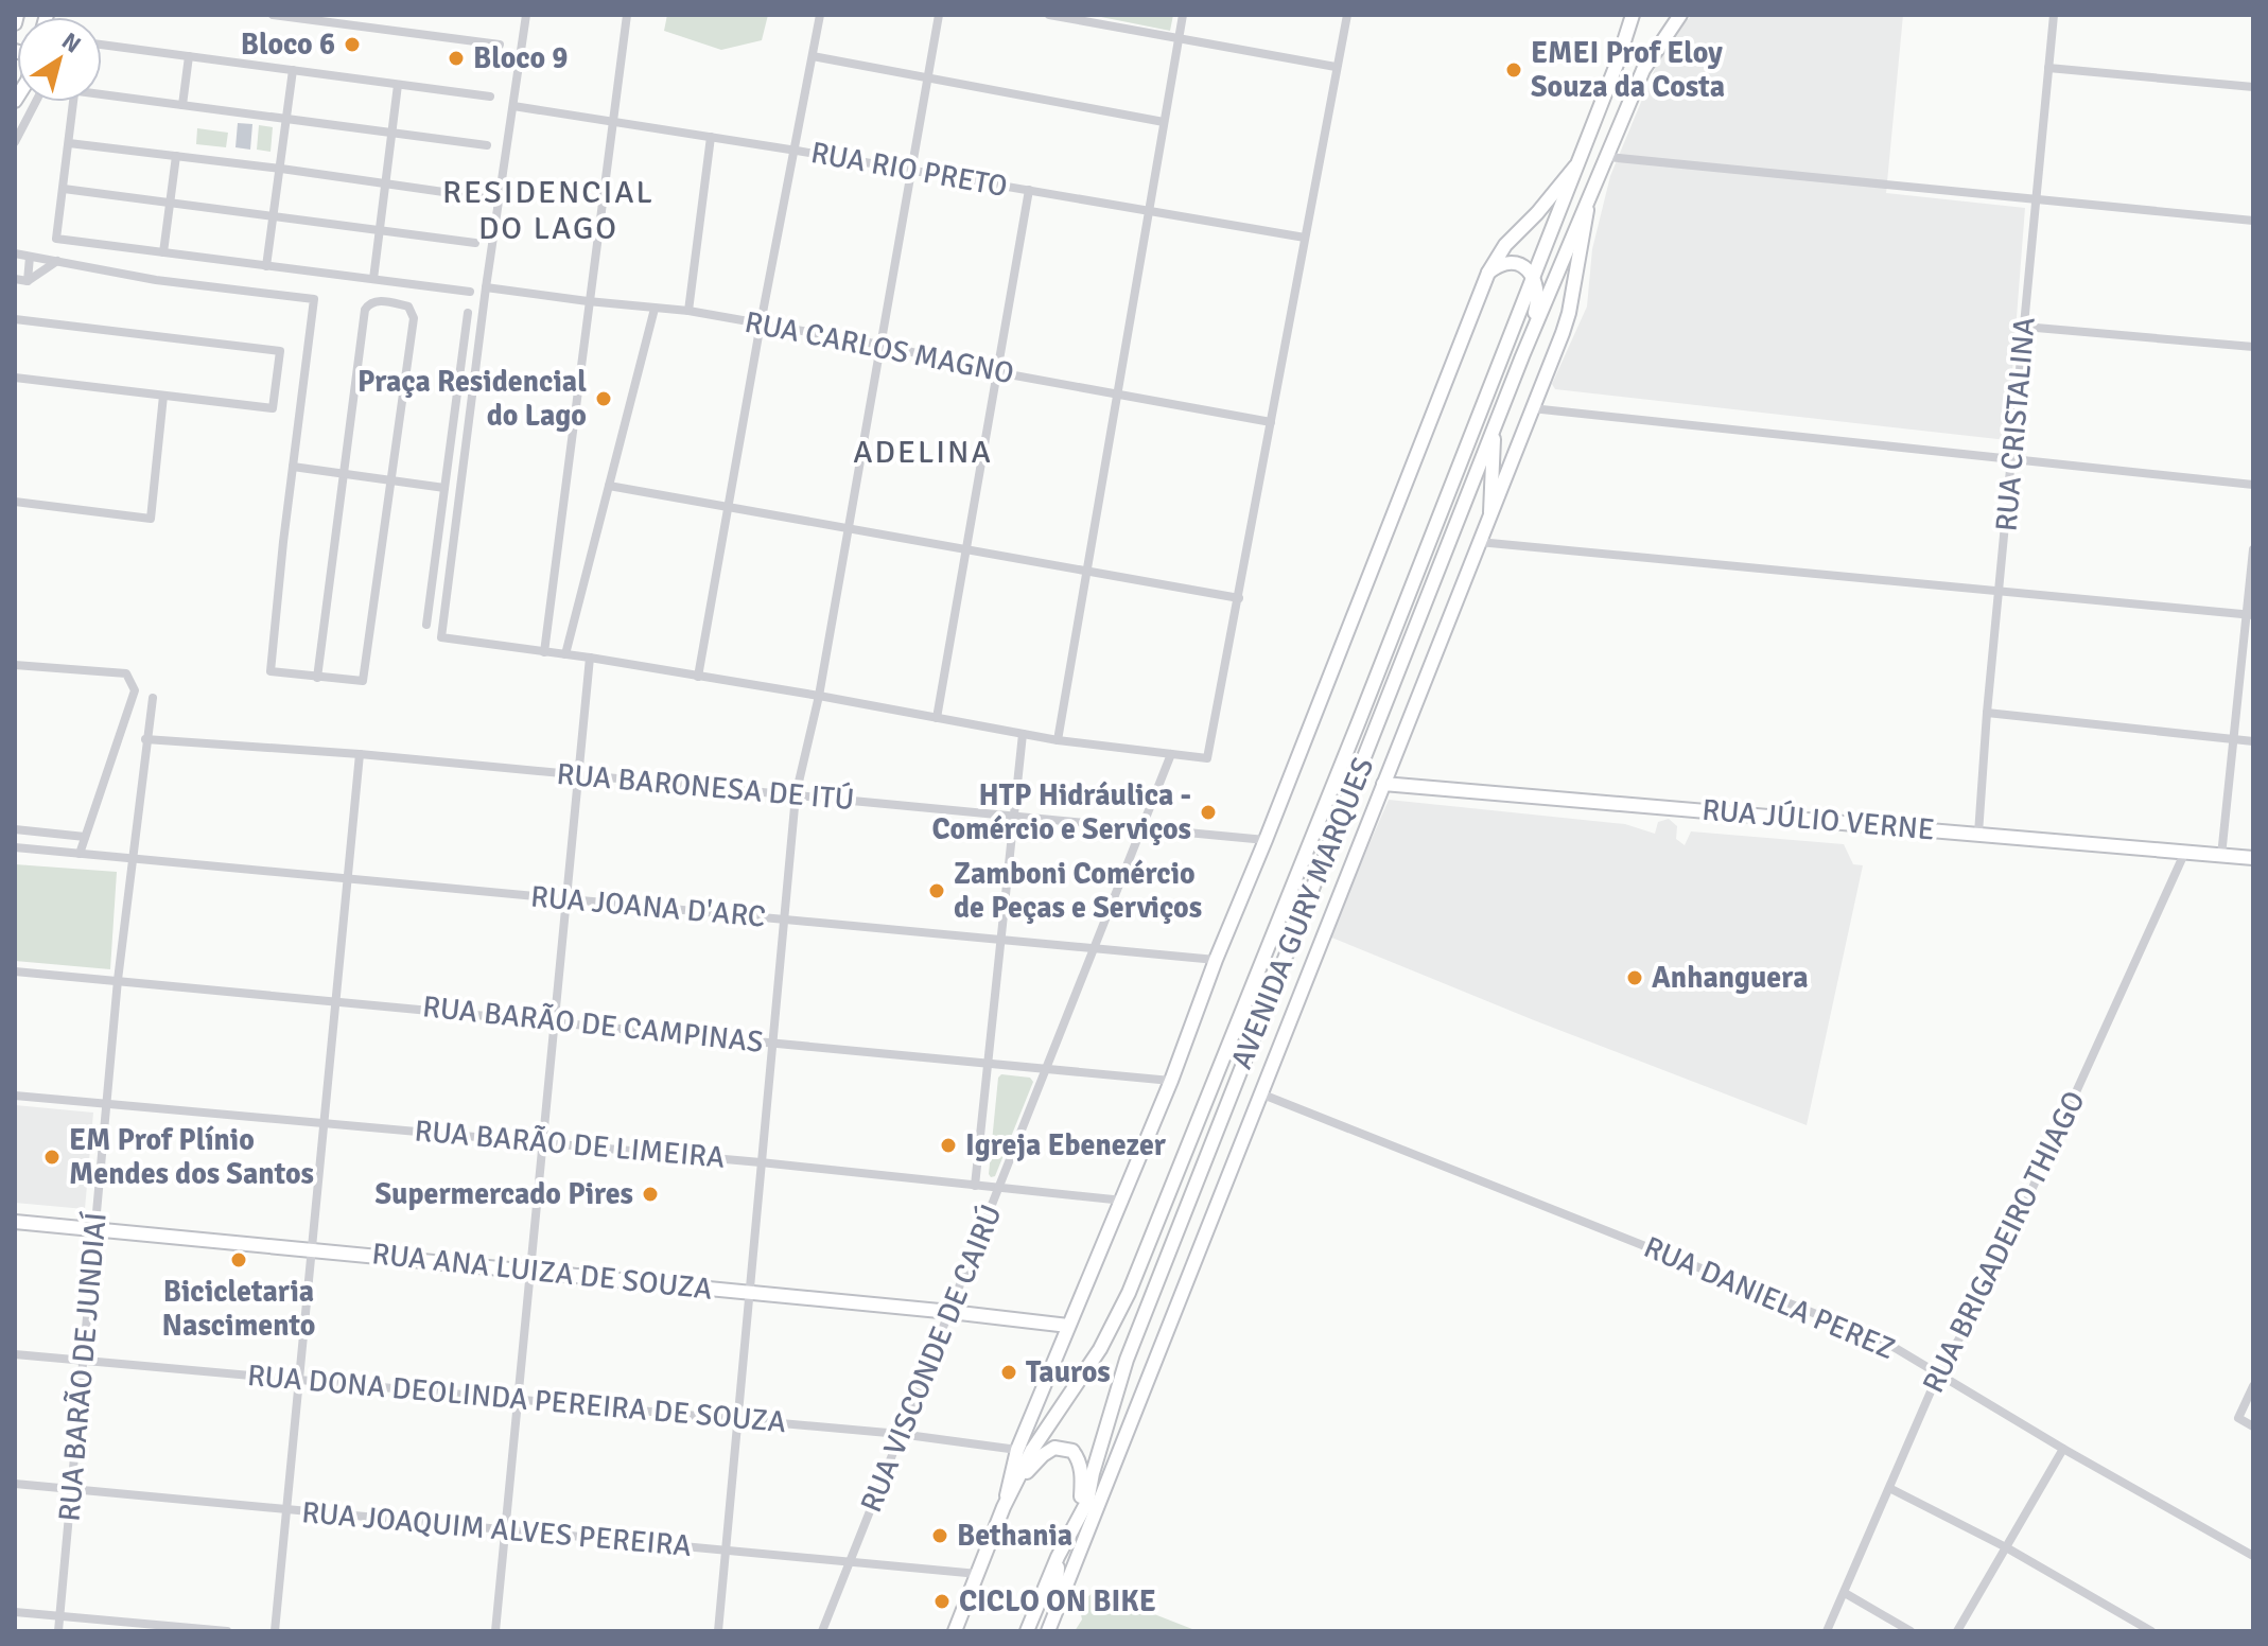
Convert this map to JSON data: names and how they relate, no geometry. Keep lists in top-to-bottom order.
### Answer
{
  "streets": {
    "main road": ["RUA JÚLIO VERNE", "AVENIDA GURY MARQUES", "RUA ANA LUIZA DE SOUZA"],
    "street": [
      "RUA RIO PRETO",
      "RUA CARLOS MAGNO",
      "RUA CRISTALINA",
      "RUA BARONESA DE ITÚ",
      "RUA JOANA D'ARC",
      "RUA BARÃO DE CAMPINAS",
      "RUA BARÃO DE LIMEIRA",
      "RUA BRIGADEIRO THIAGO",
      "RUA DANIELA PEREZ",
      "RUA VISCONDE DE CAIRÚ",
      "RUA BARÃO DE JUNDIAÍ",
      "RUA DONA DEOLINDA PEREIRA DE SOUZA",
      "RUA JOAQUIM ALVES PEREIRA"
    ]
  },
  "crossings": [
    ["RUA CRISTALINA", "RUA JÚLIO VERNE"],
    ["RUA BARONESA DE ITÚ", "AVENIDA GURY MARQUES"],
    ["RUA BARONESA DE ITÚ", "RUA VISCONDE DE CAIRÚ"],
    ["RUA BARONESA DE ITÚ", "RUA BARÃO DE JUNDIAÍ"],
    ["RUA JÚLIO VERNE", "AVENIDA GURY MARQUES"],
    ["RUA JÚLIO VERNE", "RUA BRIGADEIRO THIAGO"],
    ["RUA JOANA D'ARC", "AVENIDA GURY MARQUES"],
    ["RUA JOANA D'ARC", "RUA VISCONDE DE CAIRÚ"],
    ["RUA JOANA D'ARC", "RUA BARÃO DE JUNDIAÍ"],
    ["AVENIDA GURY MARQUES", "RUA BARÃO DE CAMPINAS"],
    ["AVENIDA GURY MARQUES", "RUA BARÃO DE LIMEIRA"],
    ["AVENIDA GURY MARQUES", "RUA ANA LUIZA DE SOUZA"],
    ["AVENIDA GURY MARQUES", "RUA DANIELA PEREZ"],
    ["AVENIDA GURY MARQUES", "RUA DONA DEOLINDA PEREIRA DE SOUZA"],
    ["AVENIDA GURY MARQUES", "RUA JOAQUIM ALVES PEREIRA"],
    ["RUA BARÃO DE CAMPINAS", "RUA VISCONDE DE CAIRÚ"],
    ["RUA BARÃO DE CAMPINAS", "RUA BARÃO DE JUNDIAÍ"],
    ["RUA BARÃO DE LIMEIRA", "RUA VISCONDE DE CAIRÚ"],
    ["RUA BARÃO DE LIMEIRA", "RUA BARÃO DE JUNDIAÍ"],
    ["RUA BRIGADEIRO THIAGO", "RUA DANIELA PEREZ"],
    ["RUA ANA LUIZA DE SOUZA", "RUA VISCONDE DE CAIRÚ"],
    ["RUA ANA LUIZA DE SOUZA", "RUA BARÃO DE JUNDIAÍ"],
    ["RUA VISCONDE DE CAIRÚ", "RUA DONA DEOLINDA PEREIRA DE SOUZA"],
    ["RUA VISCONDE DE CAIRÚ", "RUA JOAQUIM ALVES PEREIRA"],
    ["RUA BARÃO DE JUNDIAÍ", "RUA DONA DEOLINDA PEREIRA DE SOUZA"],
    ["RUA BARÃO DE JUNDIAÍ", "RUA JOAQUIM ALVES PEREIRA"]
  ],
  "districts": ["RESIDENCIAL DO LAGO", "ADELINA"],
  "places": [
    "Bloco 6",
    "Bloco 9",
    "EMEI Prof Eloy Souza da Costa",
    "Praça Residencial do Lago",
    "HTP Hidráulica - Comércio e Serviços",
    "Zamboni Comércio de Peças e Serviços",
    "Anhanguera",
    "Igreja Ebenezer",
    "EM Prof Plínio Mendes dos Santos",
    "Supermercado Pires",
    "Bicicletaria Nascimento",
    "Tauros",
    "Bethania",
    "CICLO ON BIKE"
  ],
  "north": "top right"
}
